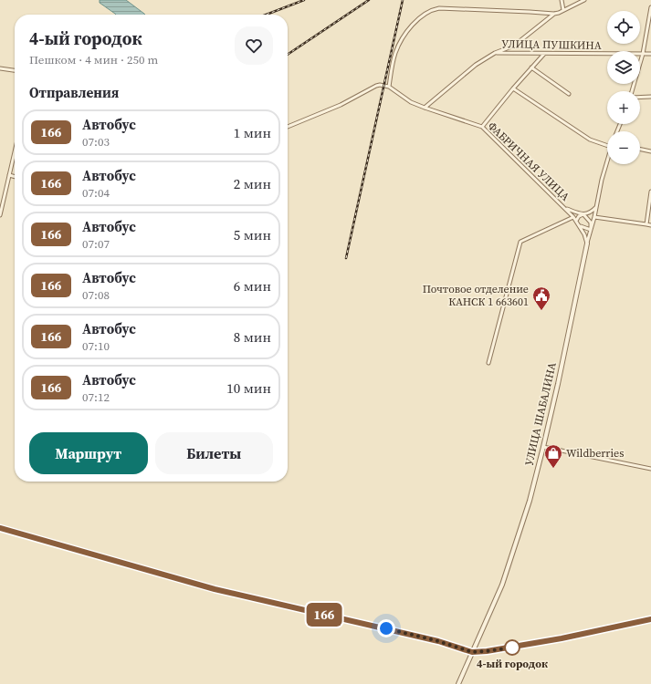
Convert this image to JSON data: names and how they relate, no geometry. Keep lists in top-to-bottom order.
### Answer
{
  "streets": {
    "street": ["УЛИЦА ПУШКИНА", "ФАБРИЧНАЯ УЛИЦА", "УЛИЦА ШАБАЛИНА"]
  },
  "crossings": [
    ["ФАБРИЧНАЯ УЛИЦА", "УЛИЦА ШАБАЛИНА"]
  ],
  "places": {
    "public building": ["Почтовое отделение КАНСК 1 663601"],
    "shop": ["Wildberries"],
    "other": ["4-ый городок"]
  },
  "lines": ["bus line 166"],
  "page": {
    "on_map": "166",
    "map_buttons": ["+", "−"],
    "heading": [
      ["4-ый городок", "Пешком · 4 мин · 250 m"],
      "Отправления"
    ],
    "list": [
      {
        "mark": "166",
        "name": "Автобус",
        "note": "07:03",
        "value": "1 мин"
      },
      {
        "mark": "166",
        "name": "Автобус",
        "note": "07:04",
        "value": "2 мин"
      },
      {
        "mark": "166",
        "name": "Автобус",
        "note": "07:07",
        "value": "5 мин"
      },
      {
        "mark": "166",
        "name": "Автобус",
        "note": "07:08",
        "value": "6 мин"
      },
      {
        "mark": "166",
        "name": "Автобус",
        "note": "07:10",
        "value": "8 мин"
      },
      {
        "mark": "166",
        "name": "Автобус",
        "note": "07:12",
        "value": "10 мин"
      }
    ],
    "buttons": ["Маршрут", "Билеты"]
  }
}
